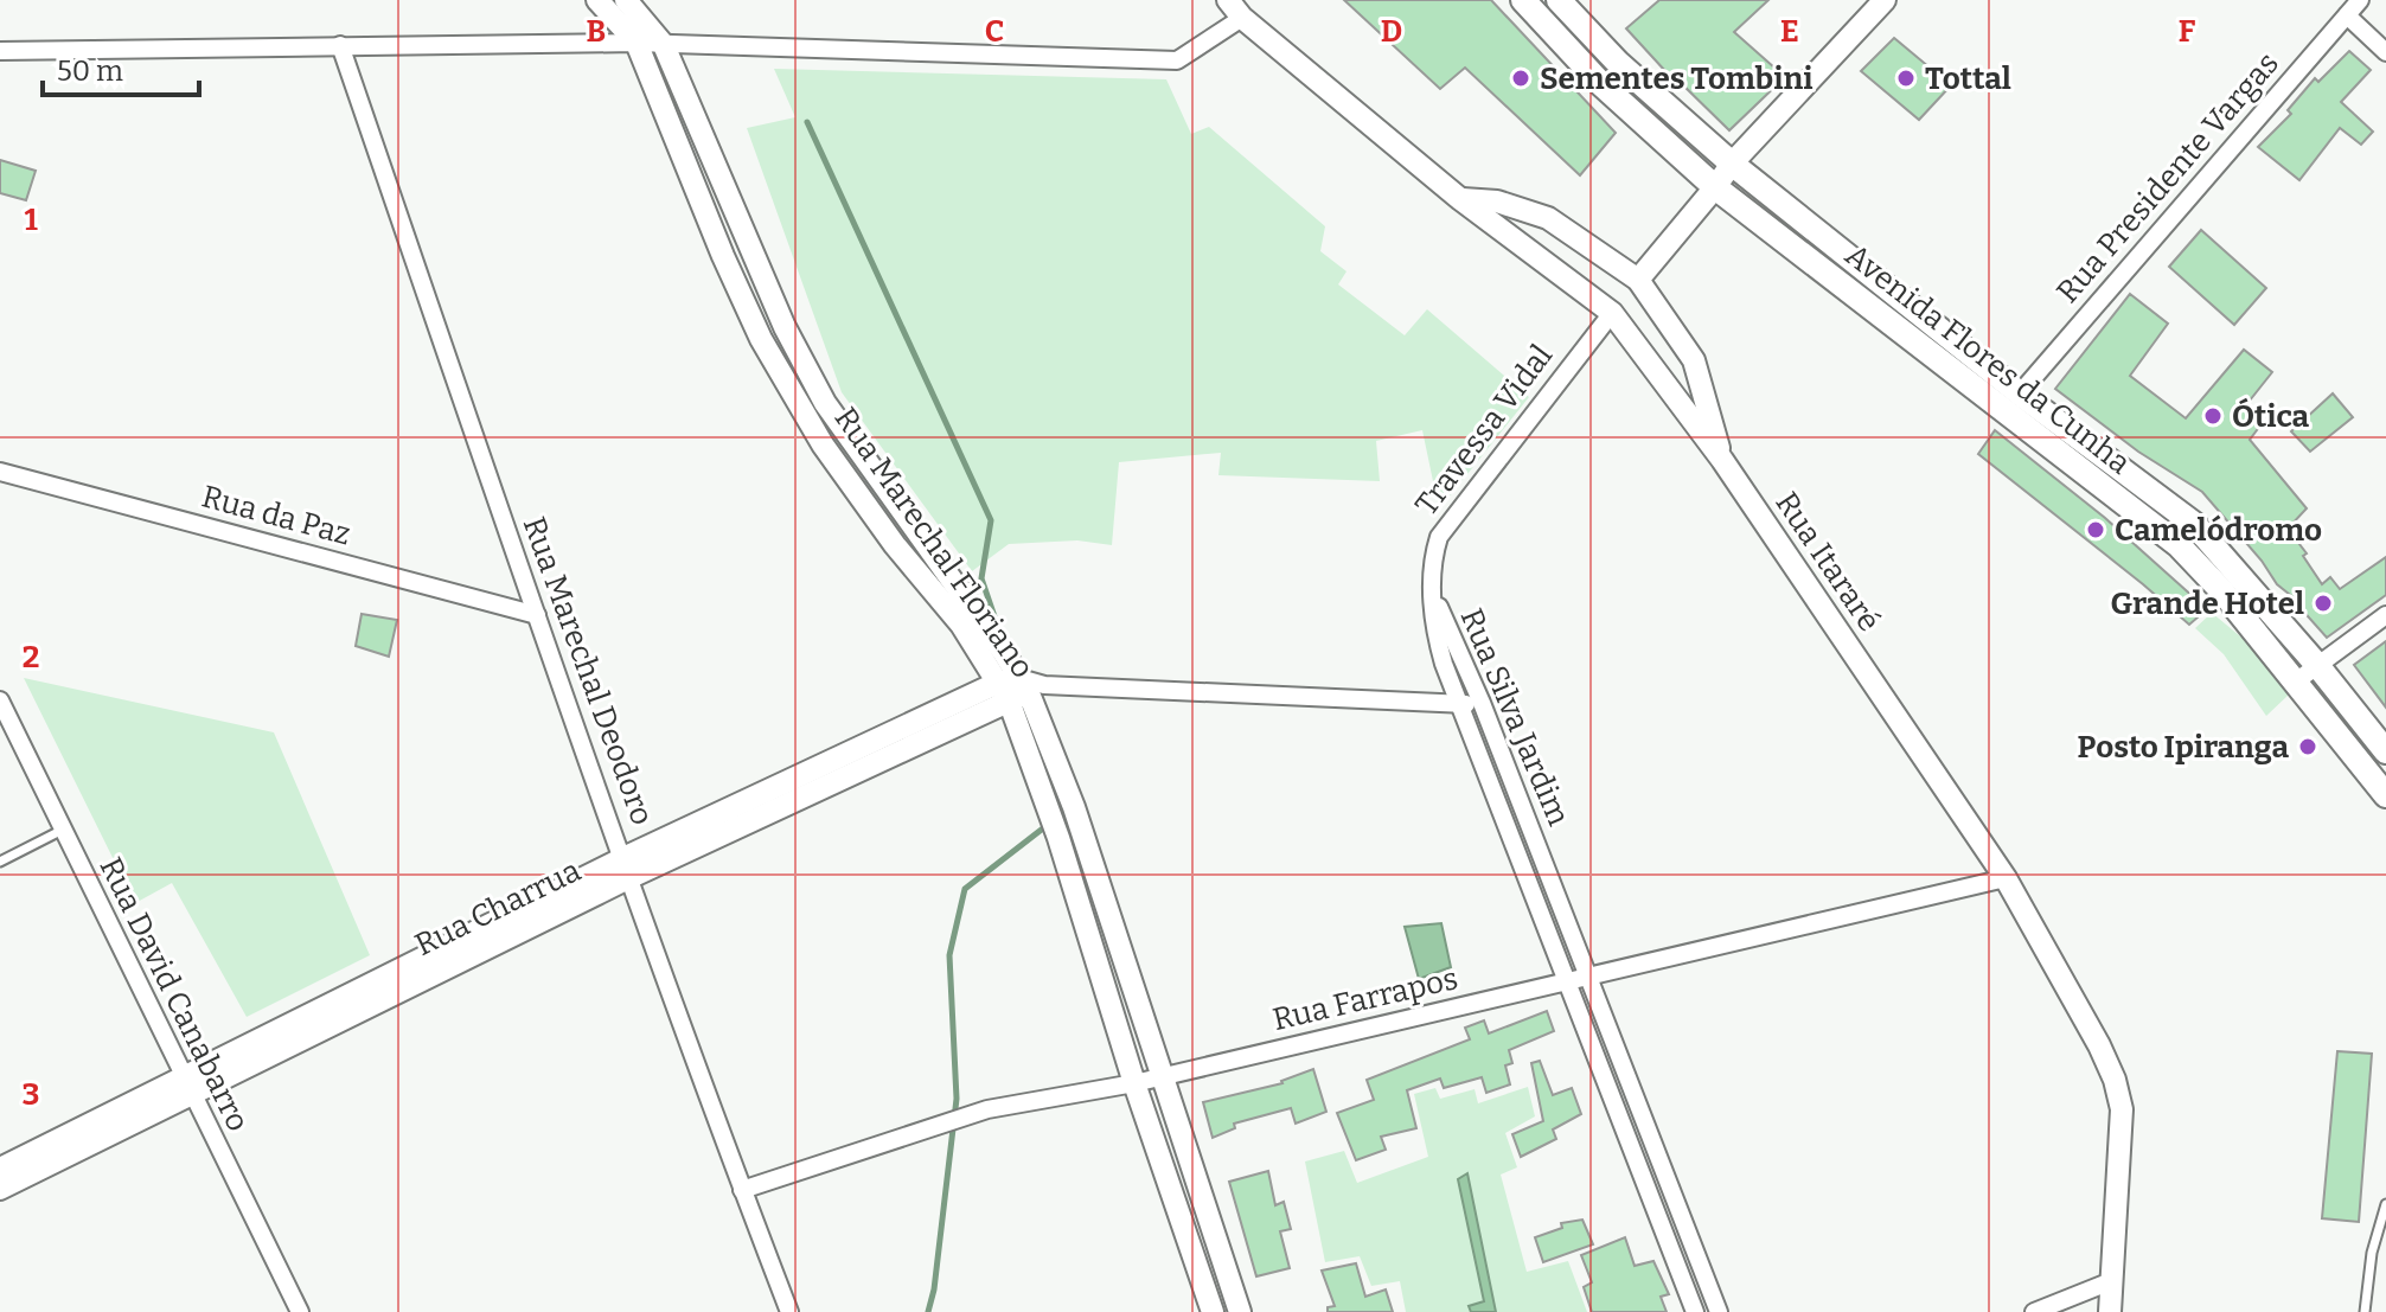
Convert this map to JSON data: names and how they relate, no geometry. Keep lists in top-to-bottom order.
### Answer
{
  "streets": {
    "main road": ["Avenida Flores da Cunha"],
    "street": [
      "Rua Presidente Vargas",
      "Travessa Vidal",
      "Rua da Paz",
      "Rua Marechal Floriano",
      "Rua Itararé",
      "Rua Marechal Deodoro",
      "Rua Silva Jardim",
      "Rua Charrua",
      "Rua David Canabarro",
      "Rua Farrapos"
    ]
  },
  "crossings": [
    ["Rua Presidente Vargas", "Avenida Flores da Cunha"],
    ["Travessa Vidal", "Rua Itararé"],
    ["Travessa Vidal", "Rua Silva Jardim"],
    ["Rua da Paz", "Rua Marechal Deodoro"],
    ["Rua Marechal Floriano", "Rua Charrua"],
    ["Rua Marechal Floriano", "Rua Farrapos"],
    ["Rua Itararé", "Rua Farrapos"],
    ["Rua Marechal Deodoro", "Rua Charrua"],
    ["Rua Marechal Deodoro", "Rua Farrapos"],
    ["Rua Silva Jardim", "Rua Farrapos"],
    ["Rua Charrua", "Rua David Canabarro"]
  ],
  "places": [
    "Sementes Tombini",
    "Tottal",
    "Ótica",
    "Camelódromo",
    "Grande Hotel",
    "Posto Ipiranga"
  ],
  "scale_bar": "50 m",
  "grid": {
    "columns": [
      "B",
      "C",
      "D",
      "E",
      "F"
    ],
    "rows": ["1", "2", "3"]
  }
}
